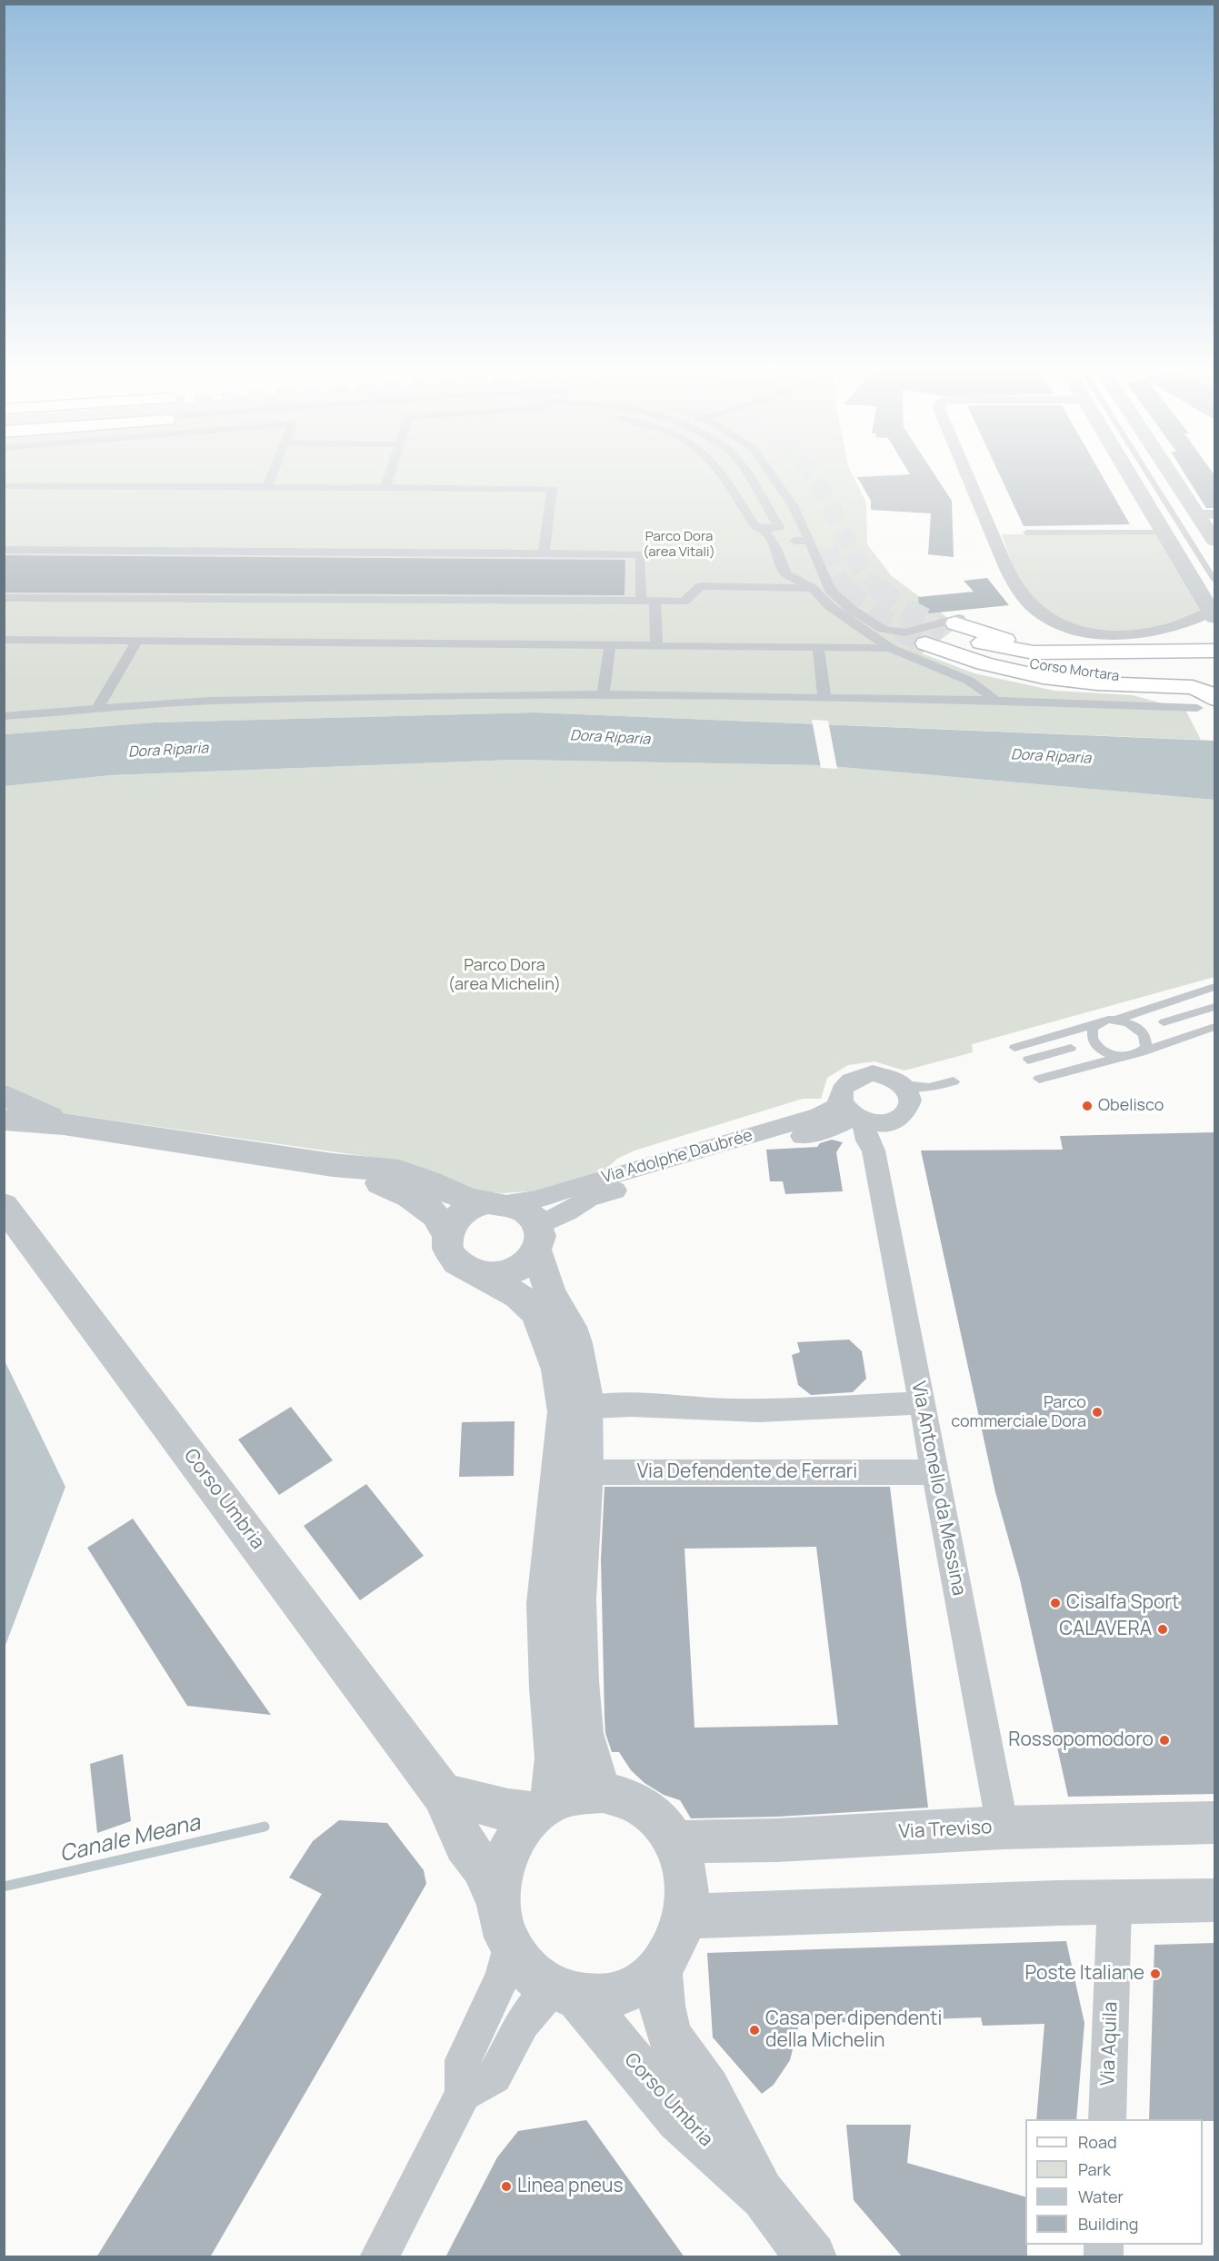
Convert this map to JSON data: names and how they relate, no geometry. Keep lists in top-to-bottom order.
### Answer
{
  "streets": {
    "main road": ["Corso Mortara"],
    "street": [
      "Via Adolphe Daubrée",
      "Via Defendente de Ferrari",
      "Via Antonello da Messina",
      "Corso Umbria",
      "Via Treviso",
      "Via Aquila"
    ]
  },
  "crossings": [
    ["Via Adolphe Daubrée", "Via Antonello da Messina"],
    ["Via Defendente de Ferrari", "Via Antonello da Messina"],
    ["Via Antonello da Messina", "Via Treviso"]
  ],
  "water": ["Dora Riparia", "Canale Meana"],
  "parks": ["Parco Dora (area Vitali)", "Parco Dora (area Michelin)"],
  "places": [
    "Obelisco",
    "Parco commerciale Dora",
    "Cisalfa Sport",
    "CALAVERA",
    "Rossopomodoro",
    "Poste Italiane",
    "Casa per dipendenti della Michelin",
    "Linea pneus"
  ],
  "legend": [
    "Road",
    "Park",
    "Water",
    "Building"
  ]
}
